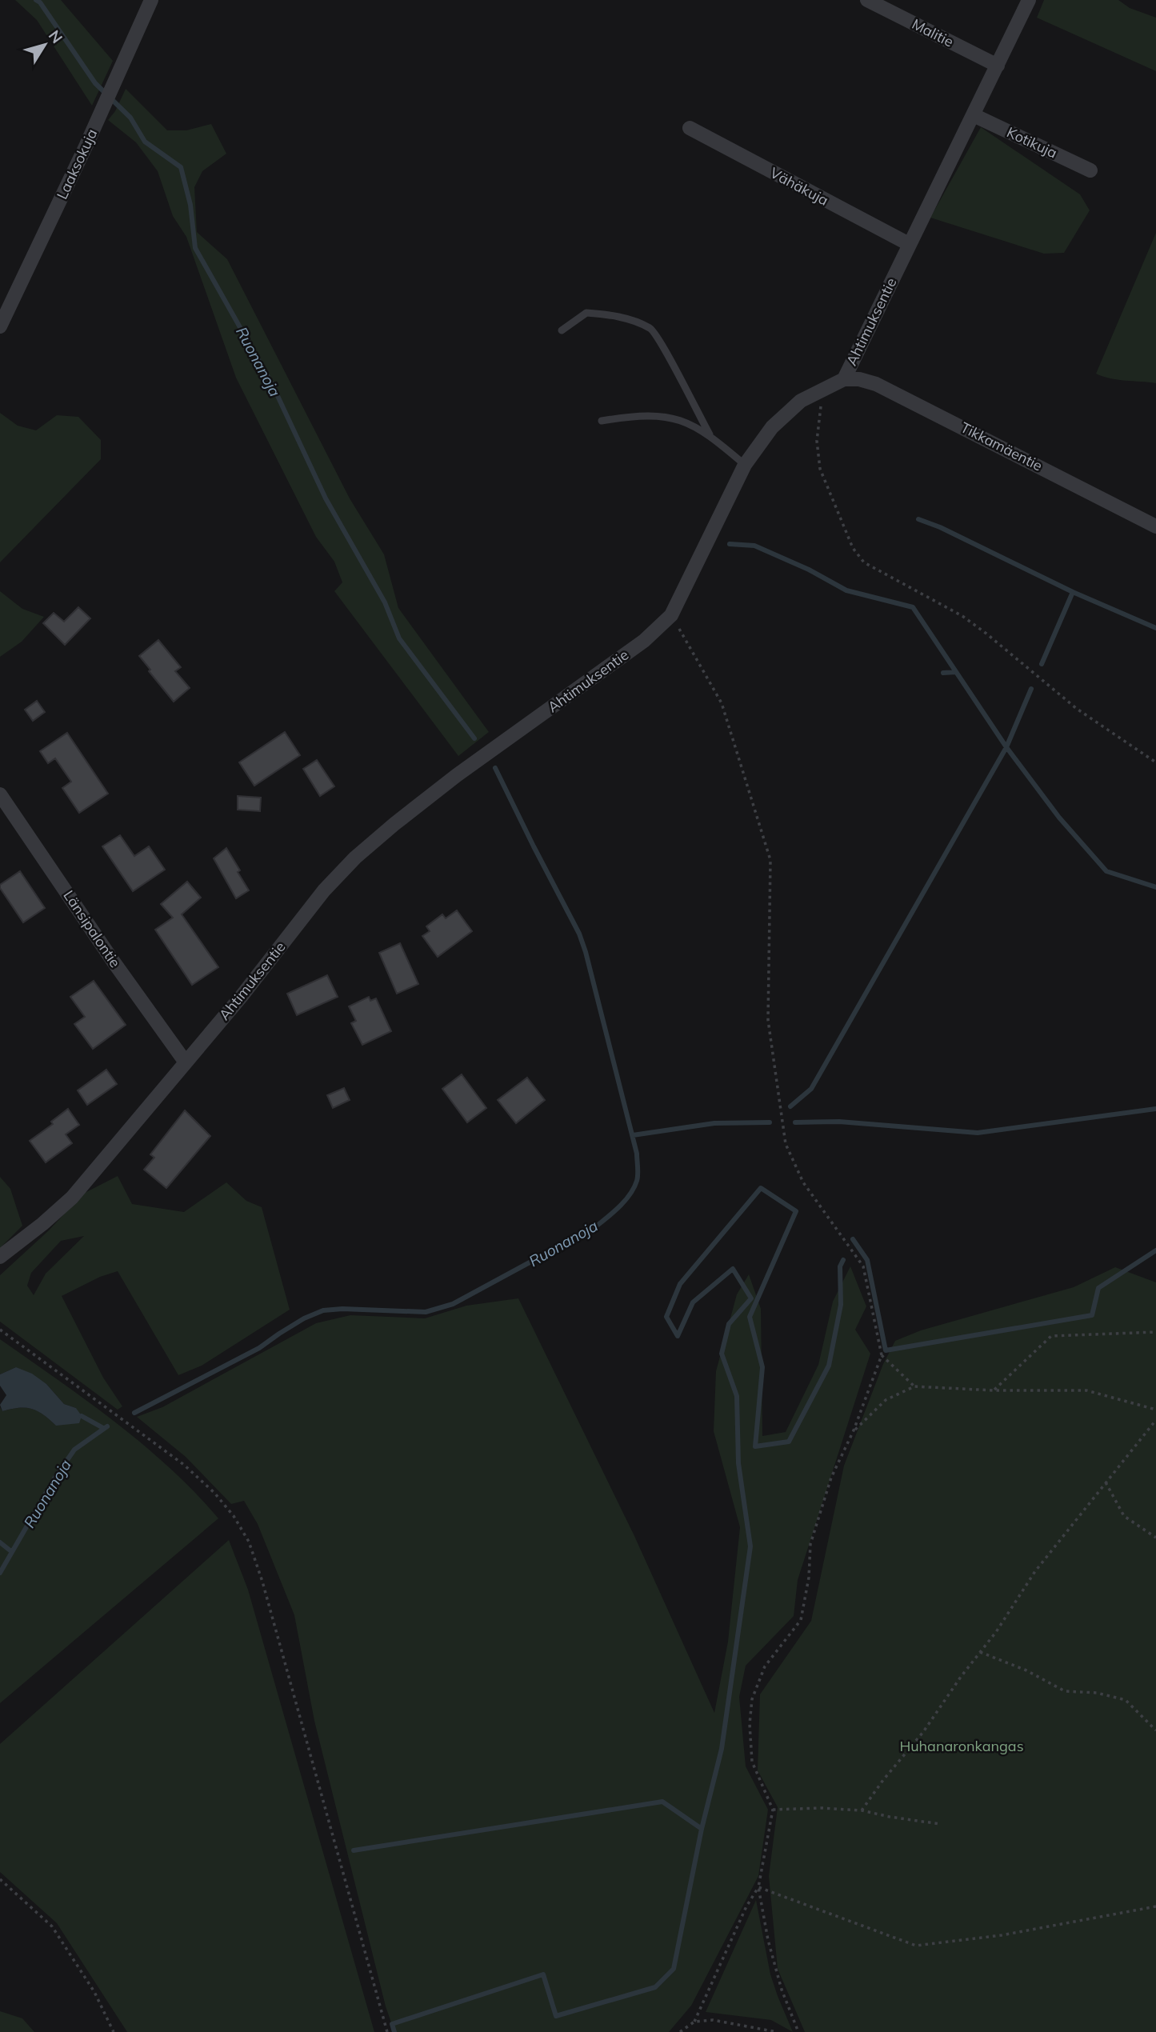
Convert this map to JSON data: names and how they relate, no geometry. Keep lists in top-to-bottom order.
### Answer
{
  "streets": {
    "street": [
      "Malitie",
      "Kotikuja",
      "Laaksokuja",
      "Vähäkuja",
      "Ahtimuksentie",
      "Tikkamäentie",
      "Länsipalontie"
    ]
  },
  "crossings": [
    ["Malitie", "Ahtimuksentie"],
    ["Kotikuja", "Ahtimuksentie"],
    ["Vähäkuja", "Ahtimuksentie"],
    ["Ahtimuksentie", "Tikkamäentie"],
    ["Ahtimuksentie", "Länsipalontie"]
  ],
  "water": ["Ruonanoja"],
  "parks": ["Huhanaronkangas"],
  "north": "top right"
}
